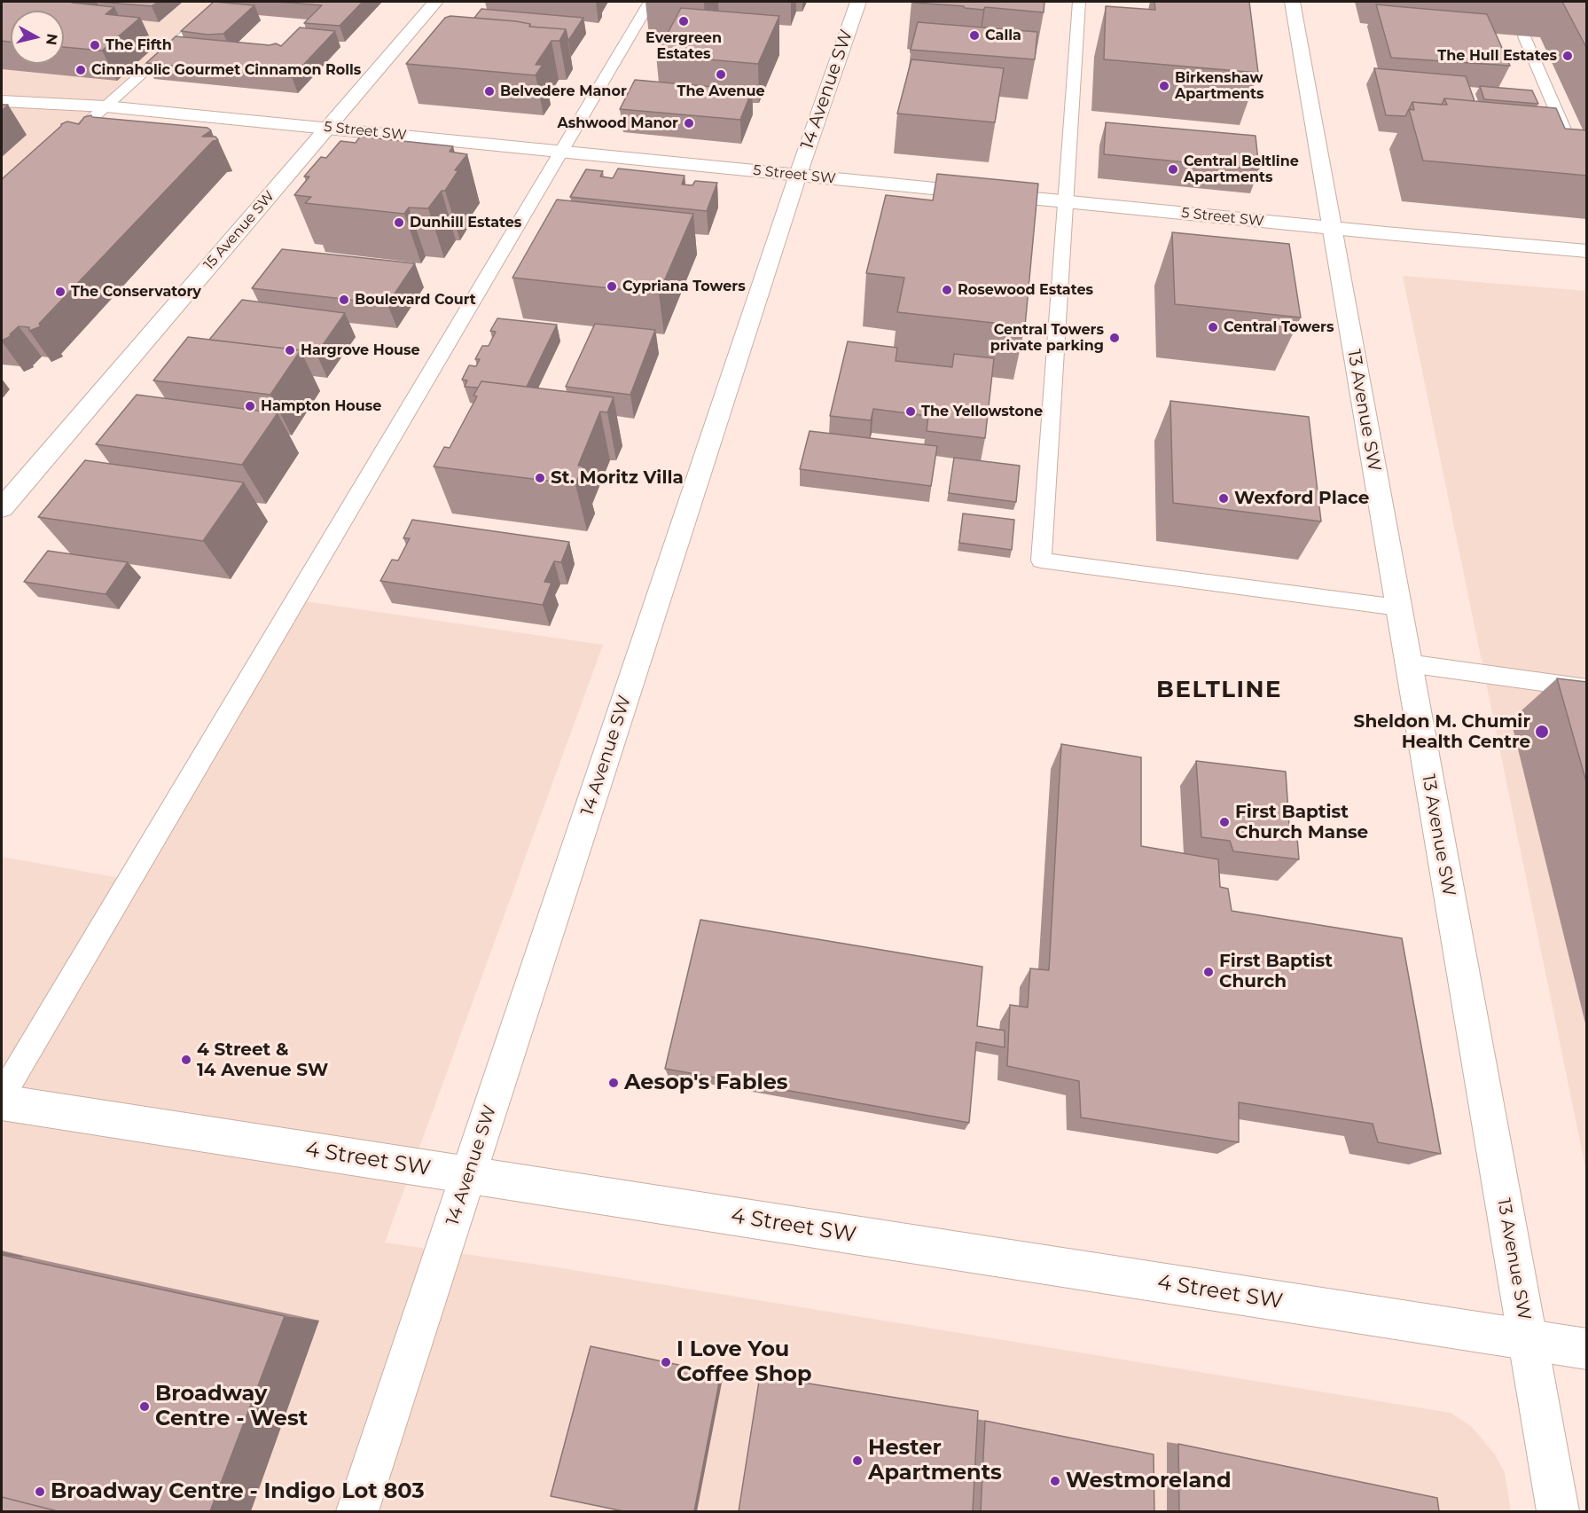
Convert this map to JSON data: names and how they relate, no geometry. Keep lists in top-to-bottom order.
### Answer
{
  "streets": {
    "street": [
      "14 Avenue SW",
      "5 Street SW",
      "15 Avenue SW",
      "13 Avenue SW",
      "4 Street SW"
    ]
  },
  "crossings": [
    ["14 Avenue SW", "5 Street SW"],
    ["14 Avenue SW", "4 Street SW"],
    ["5 Street SW", "15 Avenue SW"],
    ["5 Street SW", "13 Avenue SW"],
    ["13 Avenue SW", "4 Street SW"]
  ],
  "districts": ["BELTLINE"],
  "places": [
    "Evergreen Estates",
    "Calla",
    "The Fifth",
    "The Hull Estates",
    "Cinnaholic Gourmet Cinnamon Rolls",
    "The Avenue",
    "Birkenshaw Apartments",
    "Belvedere Manor",
    "Ashwood Manor",
    "Central Beltline Apartments",
    "Dunhill Estates",
    "Cypriana Towers",
    "Rosewood Estates",
    "The Conservatory",
    "Boulevard Court",
    "Central Towers",
    "Central Towers private parking",
    "Hargrove House",
    "Hampton House",
    "The Yellowstone",
    "St. Moritz Villa",
    "Wexford Place",
    "Sheldon M. Chumir Health Centre",
    "First Baptist Church Manse",
    "First Baptist Church",
    "4 Street & 14 Avenue SW",
    "Aesop's Fables",
    "I Love You Coffee Shop",
    "Broadway Centre - West",
    "Hester Apartments",
    "Westmoreland",
    "Broadway Centre - Indigo Lot 803"
  ],
  "north": "right"
}
